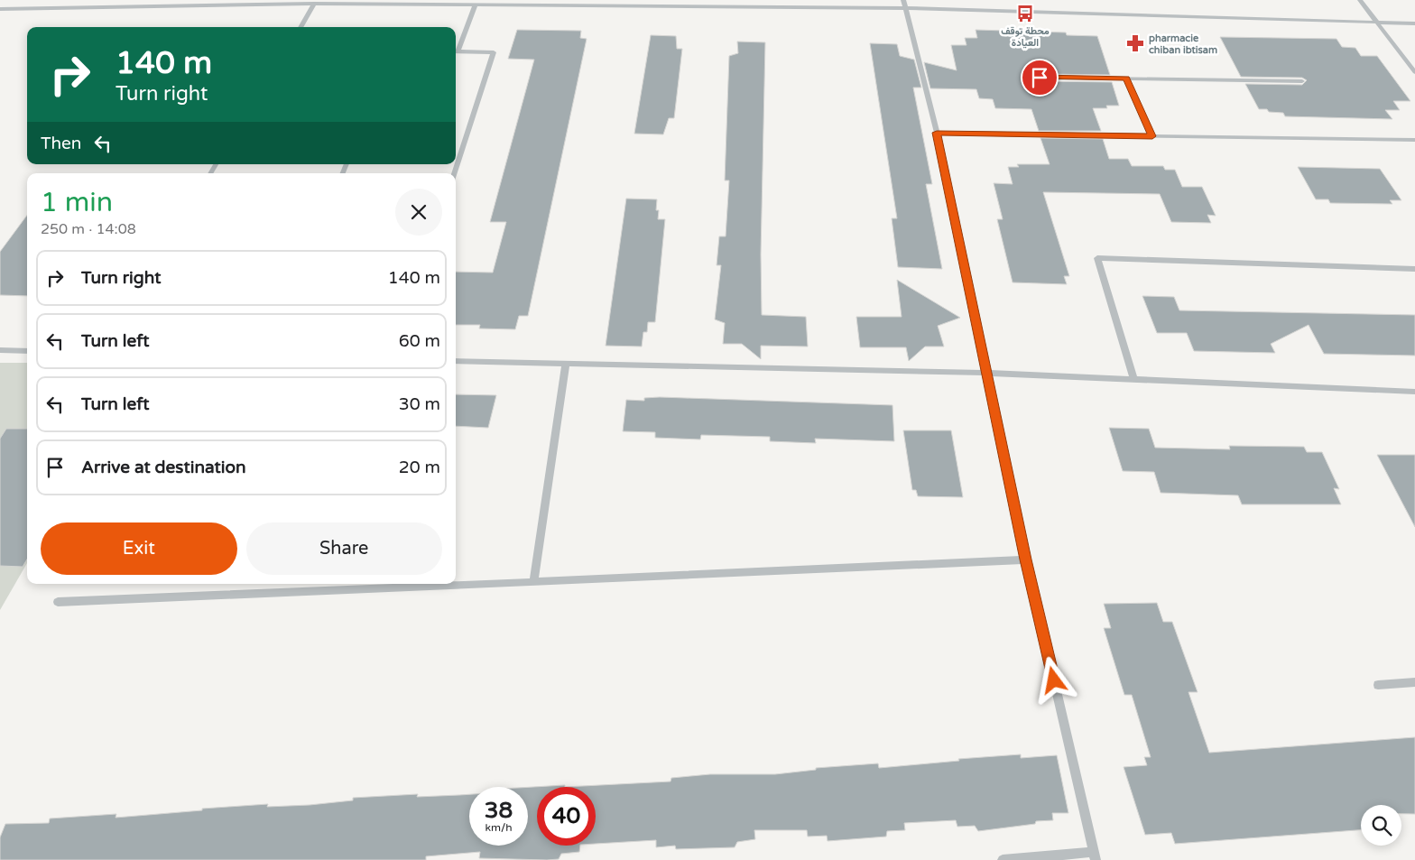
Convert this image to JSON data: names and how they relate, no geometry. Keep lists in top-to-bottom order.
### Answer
{
  "places": {
    "bus stop": ["محطة توقف العيادة"],
    "pharmacy": ["pharmacie chiban ibtisam"]
  },
  "page": {
    "turn": ["140 m", "Turn right"],
    "then": "Then",
    "heading": ["1 min", "250 m · 14:08"],
    "list": [
      {
        "name": "Turn right",
        "value": "140 m"
      },
      {
        "name": "Turn left",
        "value": "60 m"
      },
      {
        "name": "Turn left",
        "value": "30 m"
      },
      {
        "name": "Arrive at destination",
        "value": "20 m"
      }
    ],
    "buttons": ["Exit", "Share"],
    "speed": "38 km/h",
    "limit": "40"
  }
}
